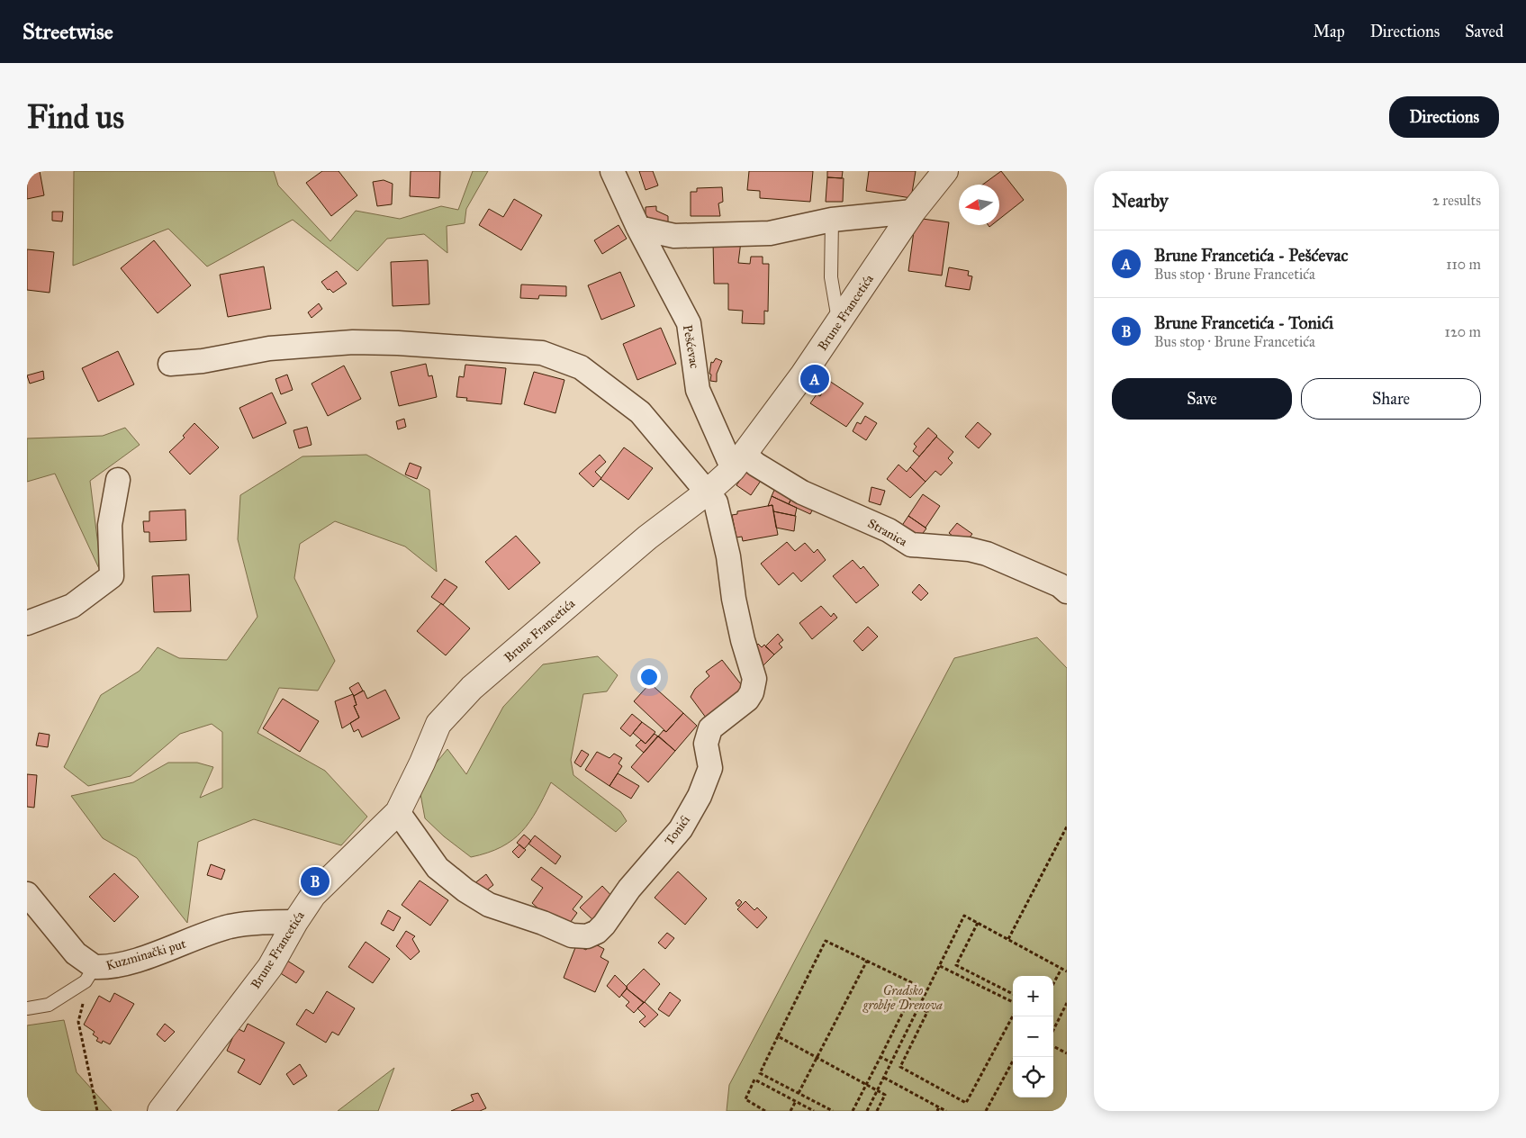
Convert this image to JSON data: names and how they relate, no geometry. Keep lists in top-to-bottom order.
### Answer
{
  "streets": {
    "street": [
      "Brune Francetića",
      "Pešćevac",
      "Stranica",
      "Tonići",
      "Kuzminački put"
    ]
  },
  "crossings": [
    ["Brune Francetića", "Pešćevac"],
    ["Brune Francetića", "Stranica"],
    ["Brune Francetića", "Tonići"],
    ["Brune Francetića", "Kuzminački put"],
    ["Pešćevac", "Stranica"]
  ],
  "parks": ["Gradsko groblje Drenova"],
  "north": "left",
  "page": {
    "header": "Streetwise",
    "nav": ["Map", "Directions", "Saved"],
    "buttons": [
      "Directions",
      ["Save", "Share"]
    ],
    "title": "Find us",
    "heading": ["Nearby", "2 results"],
    "list": [
      {
        "mark": "A",
        "name": "Brune Francetića - Pešćevac",
        "note": "Bus stop · Brune Francetića",
        "value": "110 m"
      },
      {
        "mark": "B",
        "name": "Brune Francetića - Tonići",
        "note": "Bus stop · Brune Francetića",
        "value": "120 m"
      }
    ],
    "pins": ["A", "B"],
    "map_buttons": ["+", "−"]
  }
}
